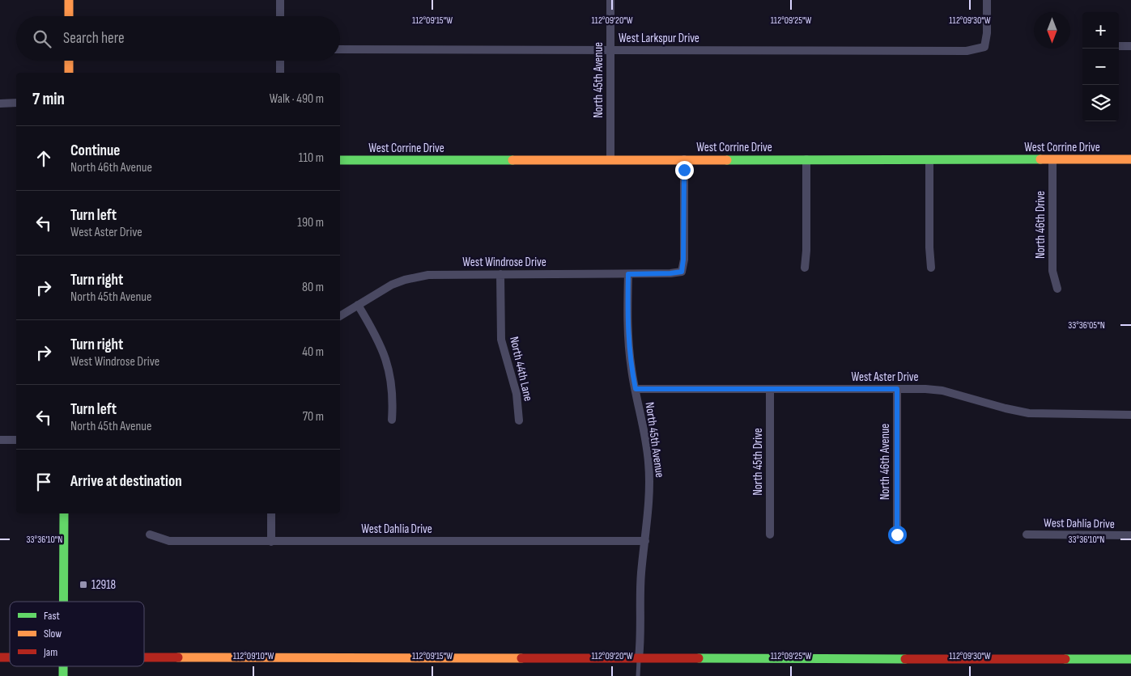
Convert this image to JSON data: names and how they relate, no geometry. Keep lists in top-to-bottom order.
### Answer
{
  "streets": {
    "street": [
      "West Larkspur Drive",
      "North 45th Avenue",
      "West Corrine Drive",
      "North 46th Drive",
      "West Windrose Drive",
      "North 44th Lane",
      "West Aster Drive",
      "North 45th Drive",
      "North 46th Avenue",
      "West Dahlia Drive"
    ]
  },
  "crossings": [
    ["West Larkspur Drive", "North 45th Avenue"],
    ["North 45th Avenue", "West Corrine Drive"],
    ["North 45th Avenue", "West Windrose Drive"],
    ["North 45th Avenue", "West Aster Drive"],
    ["North 45th Avenue", "West Dahlia Drive"],
    ["West Corrine Drive", "North 46th Drive"],
    ["West Corrine Drive", "West Windrose Drive"],
    ["West Windrose Drive", "North 44th Lane"],
    ["West Aster Drive", "North 45th Drive"],
    ["West Aster Drive", "North 46th Avenue"]
  ],
  "places": {
    "transit": ["12918"]
  },
  "legend": ["Fast", "Slow", "Jam"],
  "north": "bottom",
  "page": {
    "map_buttons": ["+", "−"],
    "search": "Search here",
    "heading": ["7 min", "Walk · 490 m"],
    "list": [
      ["Continue", "North 46th Avenue", "110 m"],
      ["Turn left", "West Aster Drive", "190 m"],
      ["Turn right", "North 45th Avenue", "80 m"],
      ["Turn right", "West Windrose Drive", "40 m"],
      ["Turn left", "North 45th Avenue", "70 m"],
      "Arrive at destination"
    ]
  },
  "coordinates": [
    "112°09'15\"W",
    "112°09'20\"W",
    "112°09'25\"W",
    "112°09'30\"W",
    "33°36'05\"N",
    "33°36'10\"N",
    "112°09'10\"W"
  ]
}
